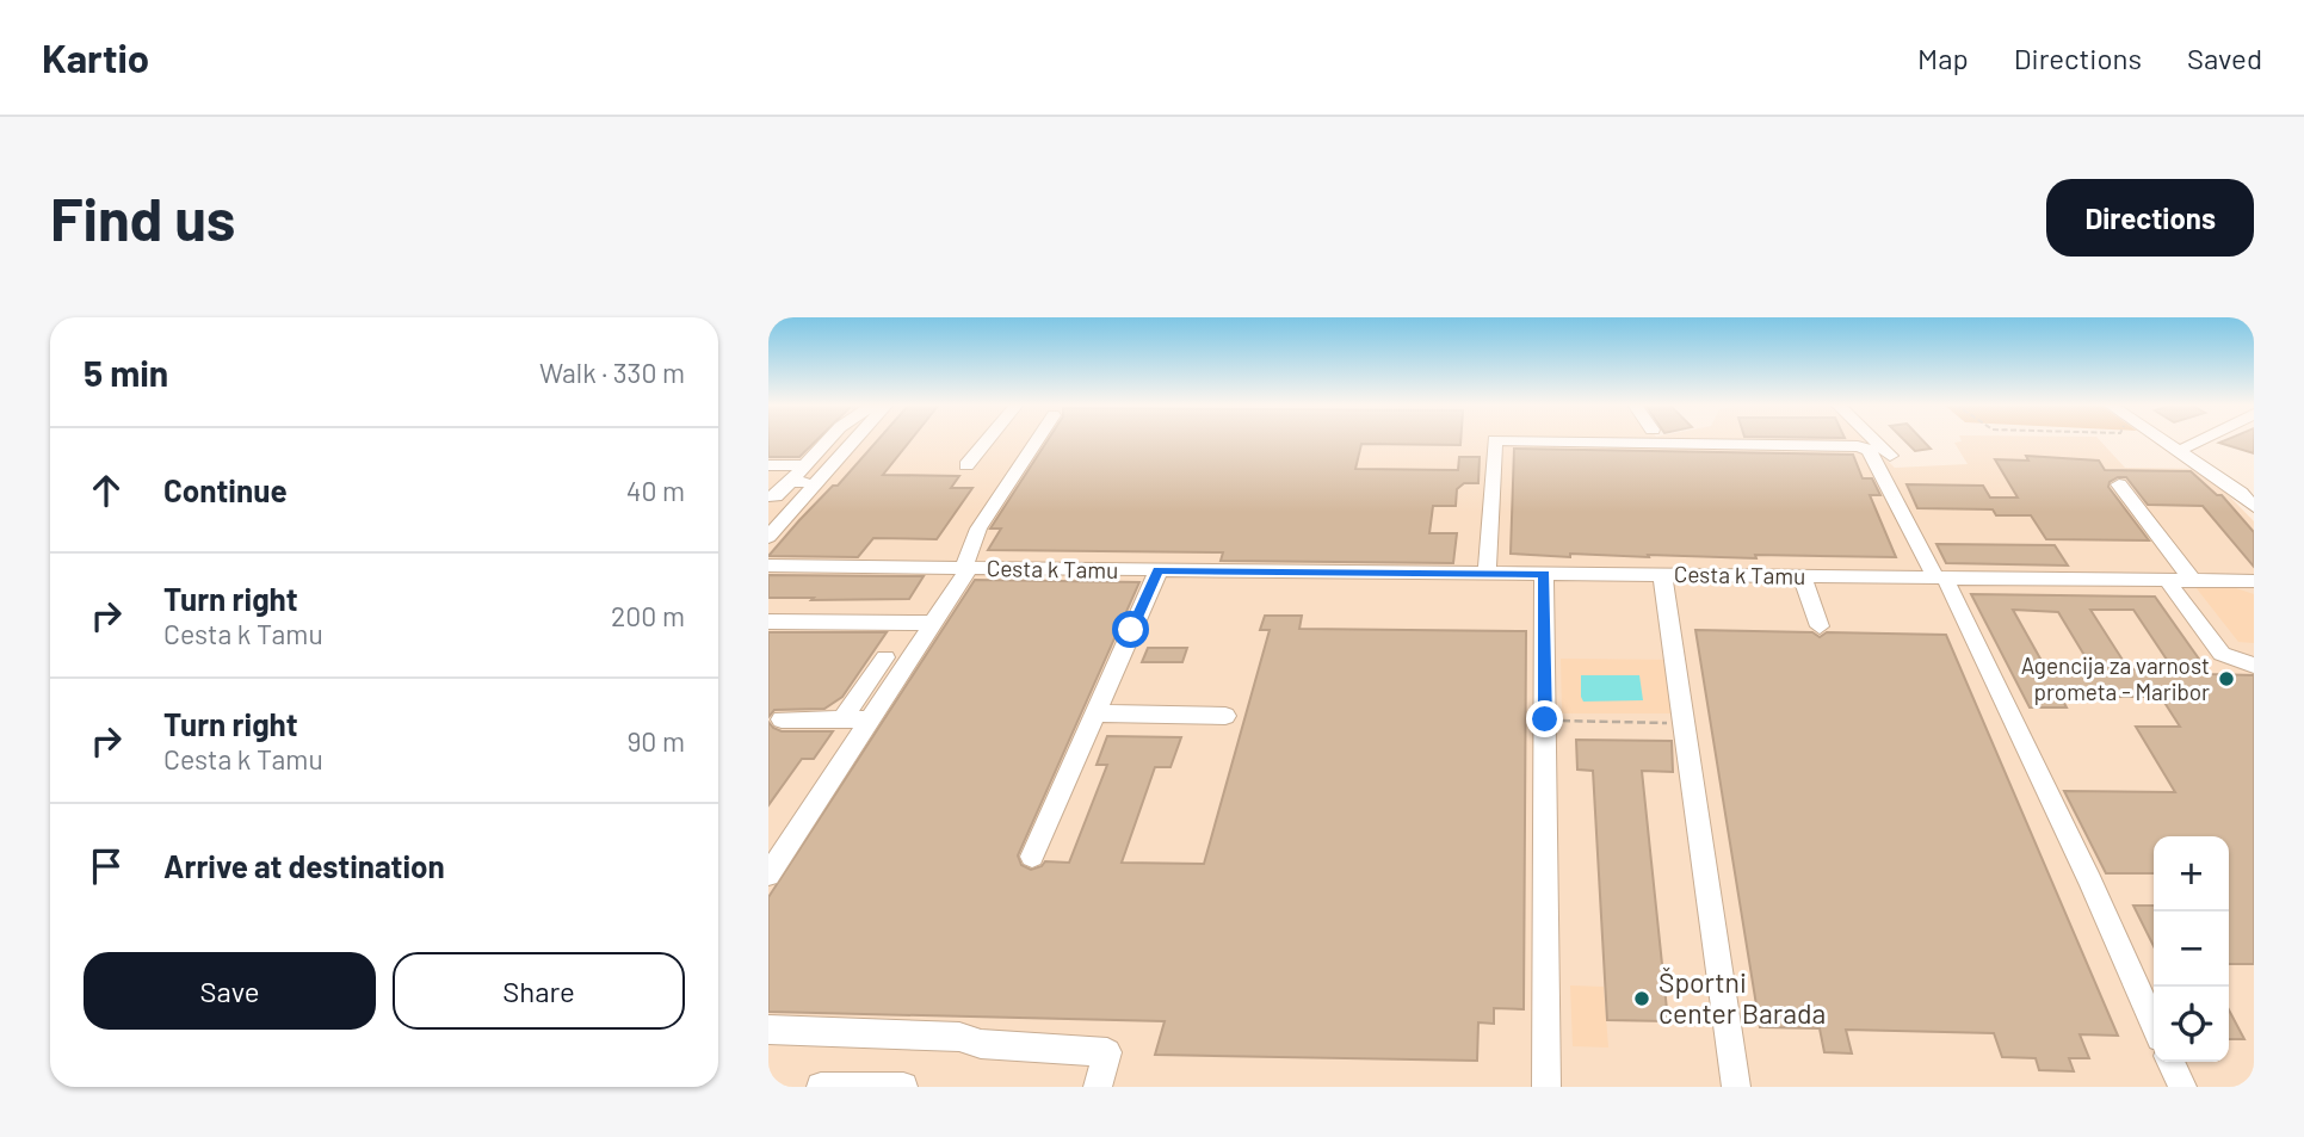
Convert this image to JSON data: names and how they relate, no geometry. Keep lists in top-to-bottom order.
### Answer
{
  "streets": {
    "street": ["Cesta k Tamu"]
  },
  "places": ["Agencija za varnost prometa - Maribor", "Športni center Barada"],
  "page": {
    "header": "Kartio",
    "nav": ["Map", "Directions", "Saved"],
    "buttons": [
      "Directions",
      ["Save", "Share"]
    ],
    "title": "Find us",
    "heading": ["5 min", "Walk · 330 m"],
    "list": [
      ["Continue", "40 m"],
      ["Turn right", "Cesta k Tamu", "200 m"],
      ["Turn right", "Cesta k Tamu", "90 m"],
      "Arrive at destination"
    ],
    "map_buttons": ["+", "−"]
  }
}
